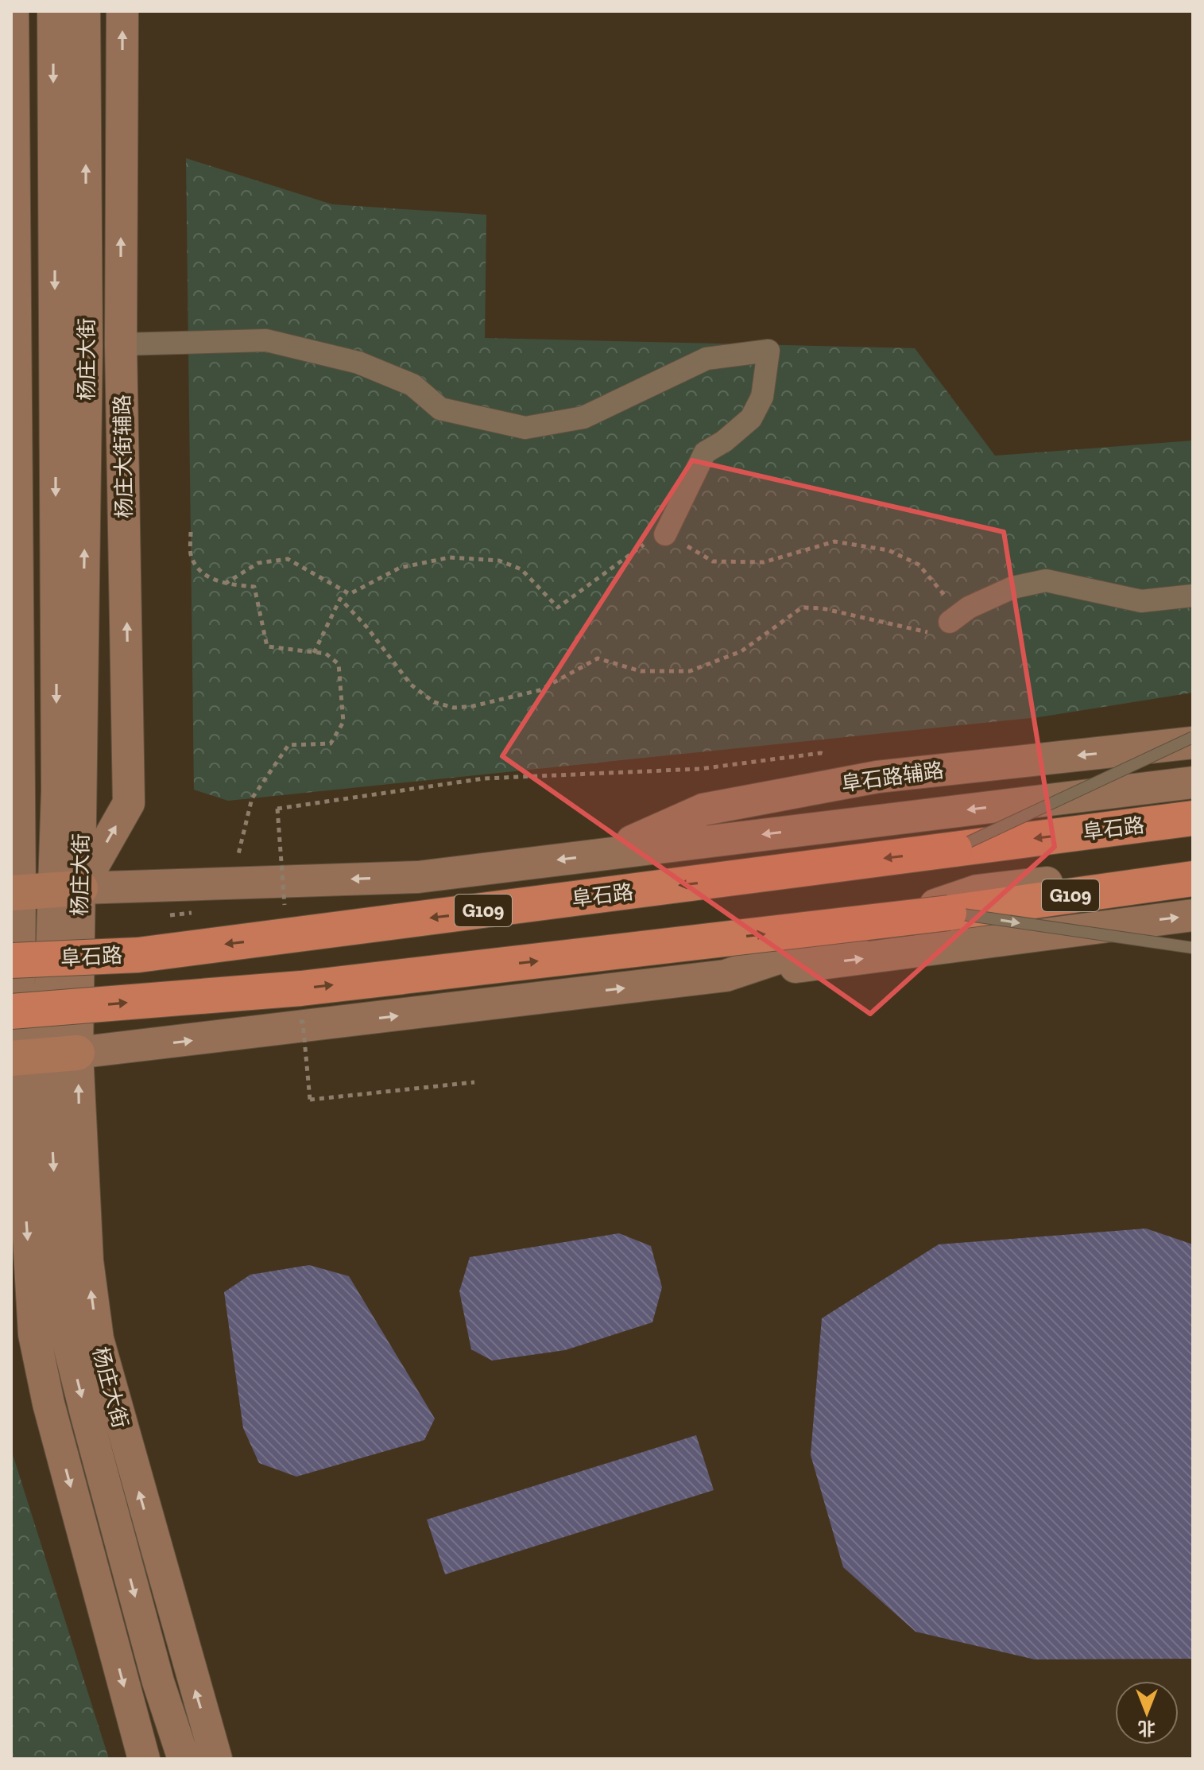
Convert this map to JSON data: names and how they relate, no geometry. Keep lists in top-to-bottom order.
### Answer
{
  "streets": {
    "highway": ["阜石路", "G109"],
    "main road": ["杨庄大街", "杨庄大街辅路", "阜石路辅路"]
  },
  "crossings": [
    ["杨庄大街", "杨庄大街辅路"],
    ["杨庄大街", "阜石路"],
    ["杨庄大街辅路", "阜石路"],
    ["阜石路辅路", "阜石路"]
  ],
  "north": "bottom"
}
